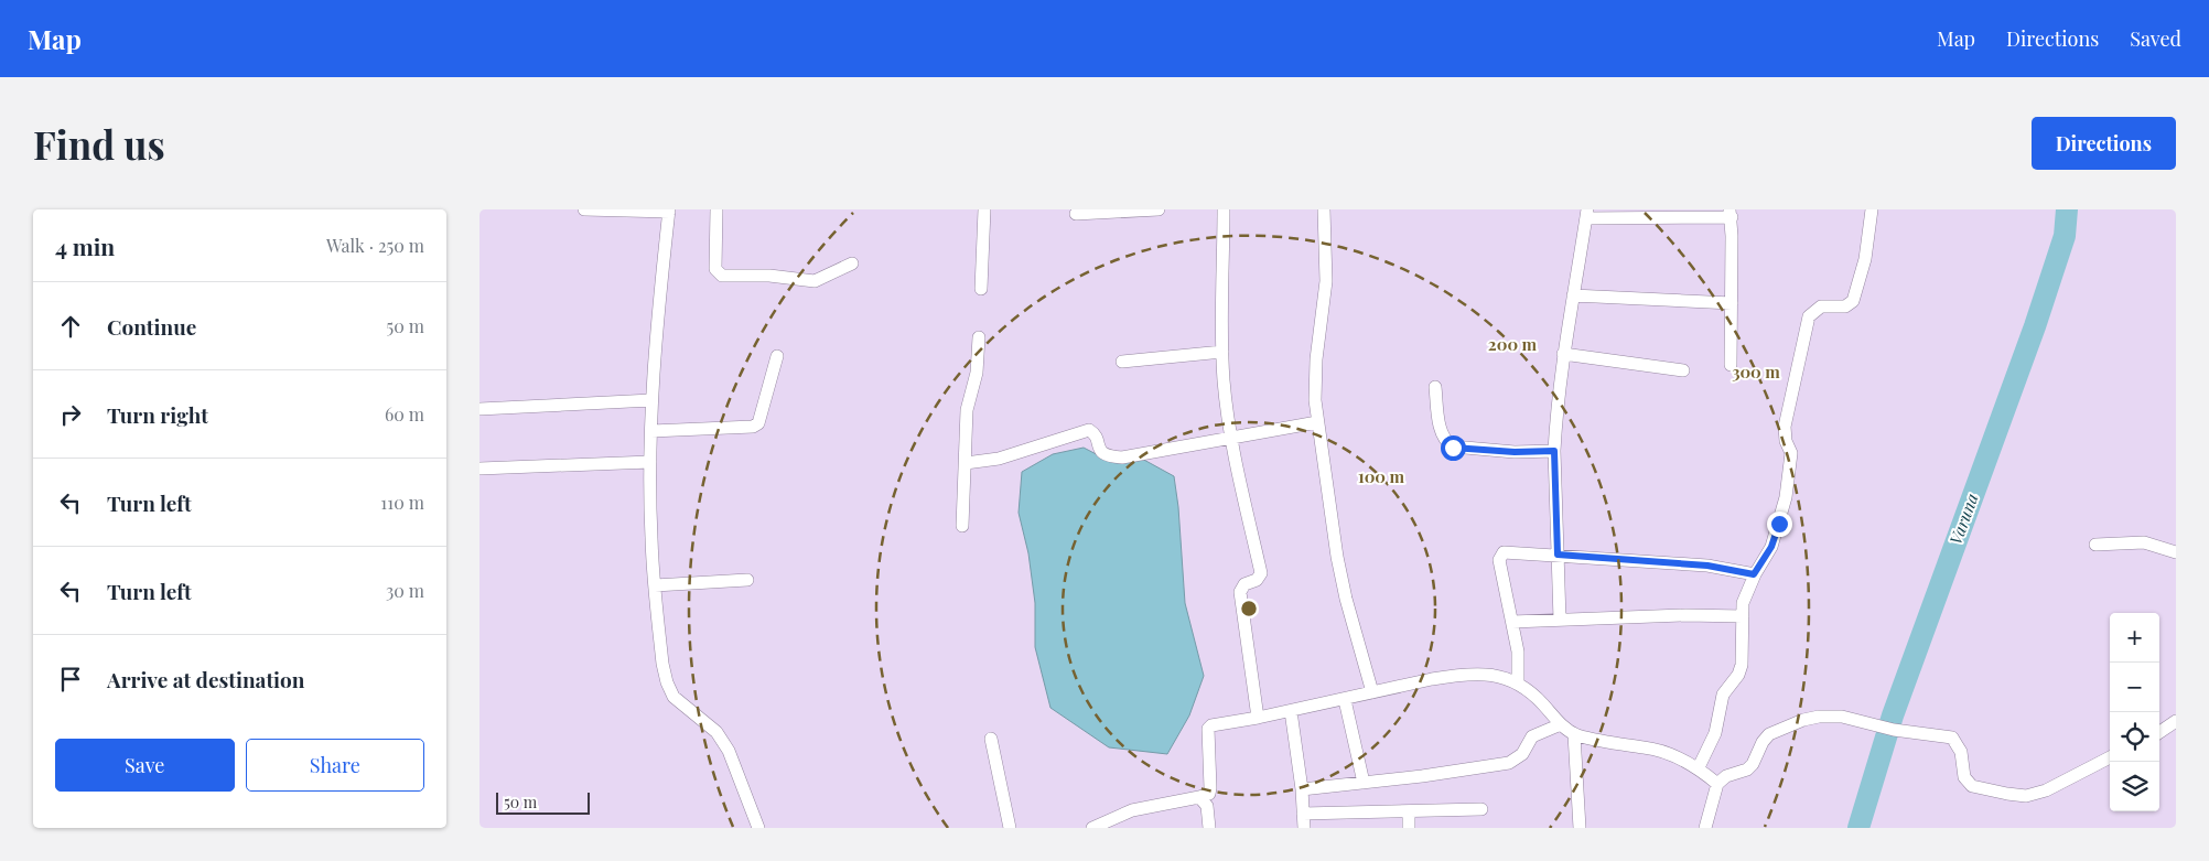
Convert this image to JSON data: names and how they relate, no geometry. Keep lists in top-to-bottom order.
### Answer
{
  "water": ["Varuna"],
  "scale_bar": "50 m",
  "page": {
    "header": "Map",
    "nav": ["Map", "Directions", "Saved"],
    "buttons": [
      "Directions",
      ["Save", "Share"]
    ],
    "title": "Find us",
    "heading": ["4 min", "Walk · 250 m"],
    "list": [
      ["Continue", "50 m"],
      ["Turn right", "60 m"],
      ["Turn left", "110 m"],
      ["Turn left", "30 m"],
      "Arrive at destination"
    ],
    "map_buttons": ["+", "−"],
    "scale": "50 m"
  },
  "rings": ["200 m", "300 m", "100 m"]
}
